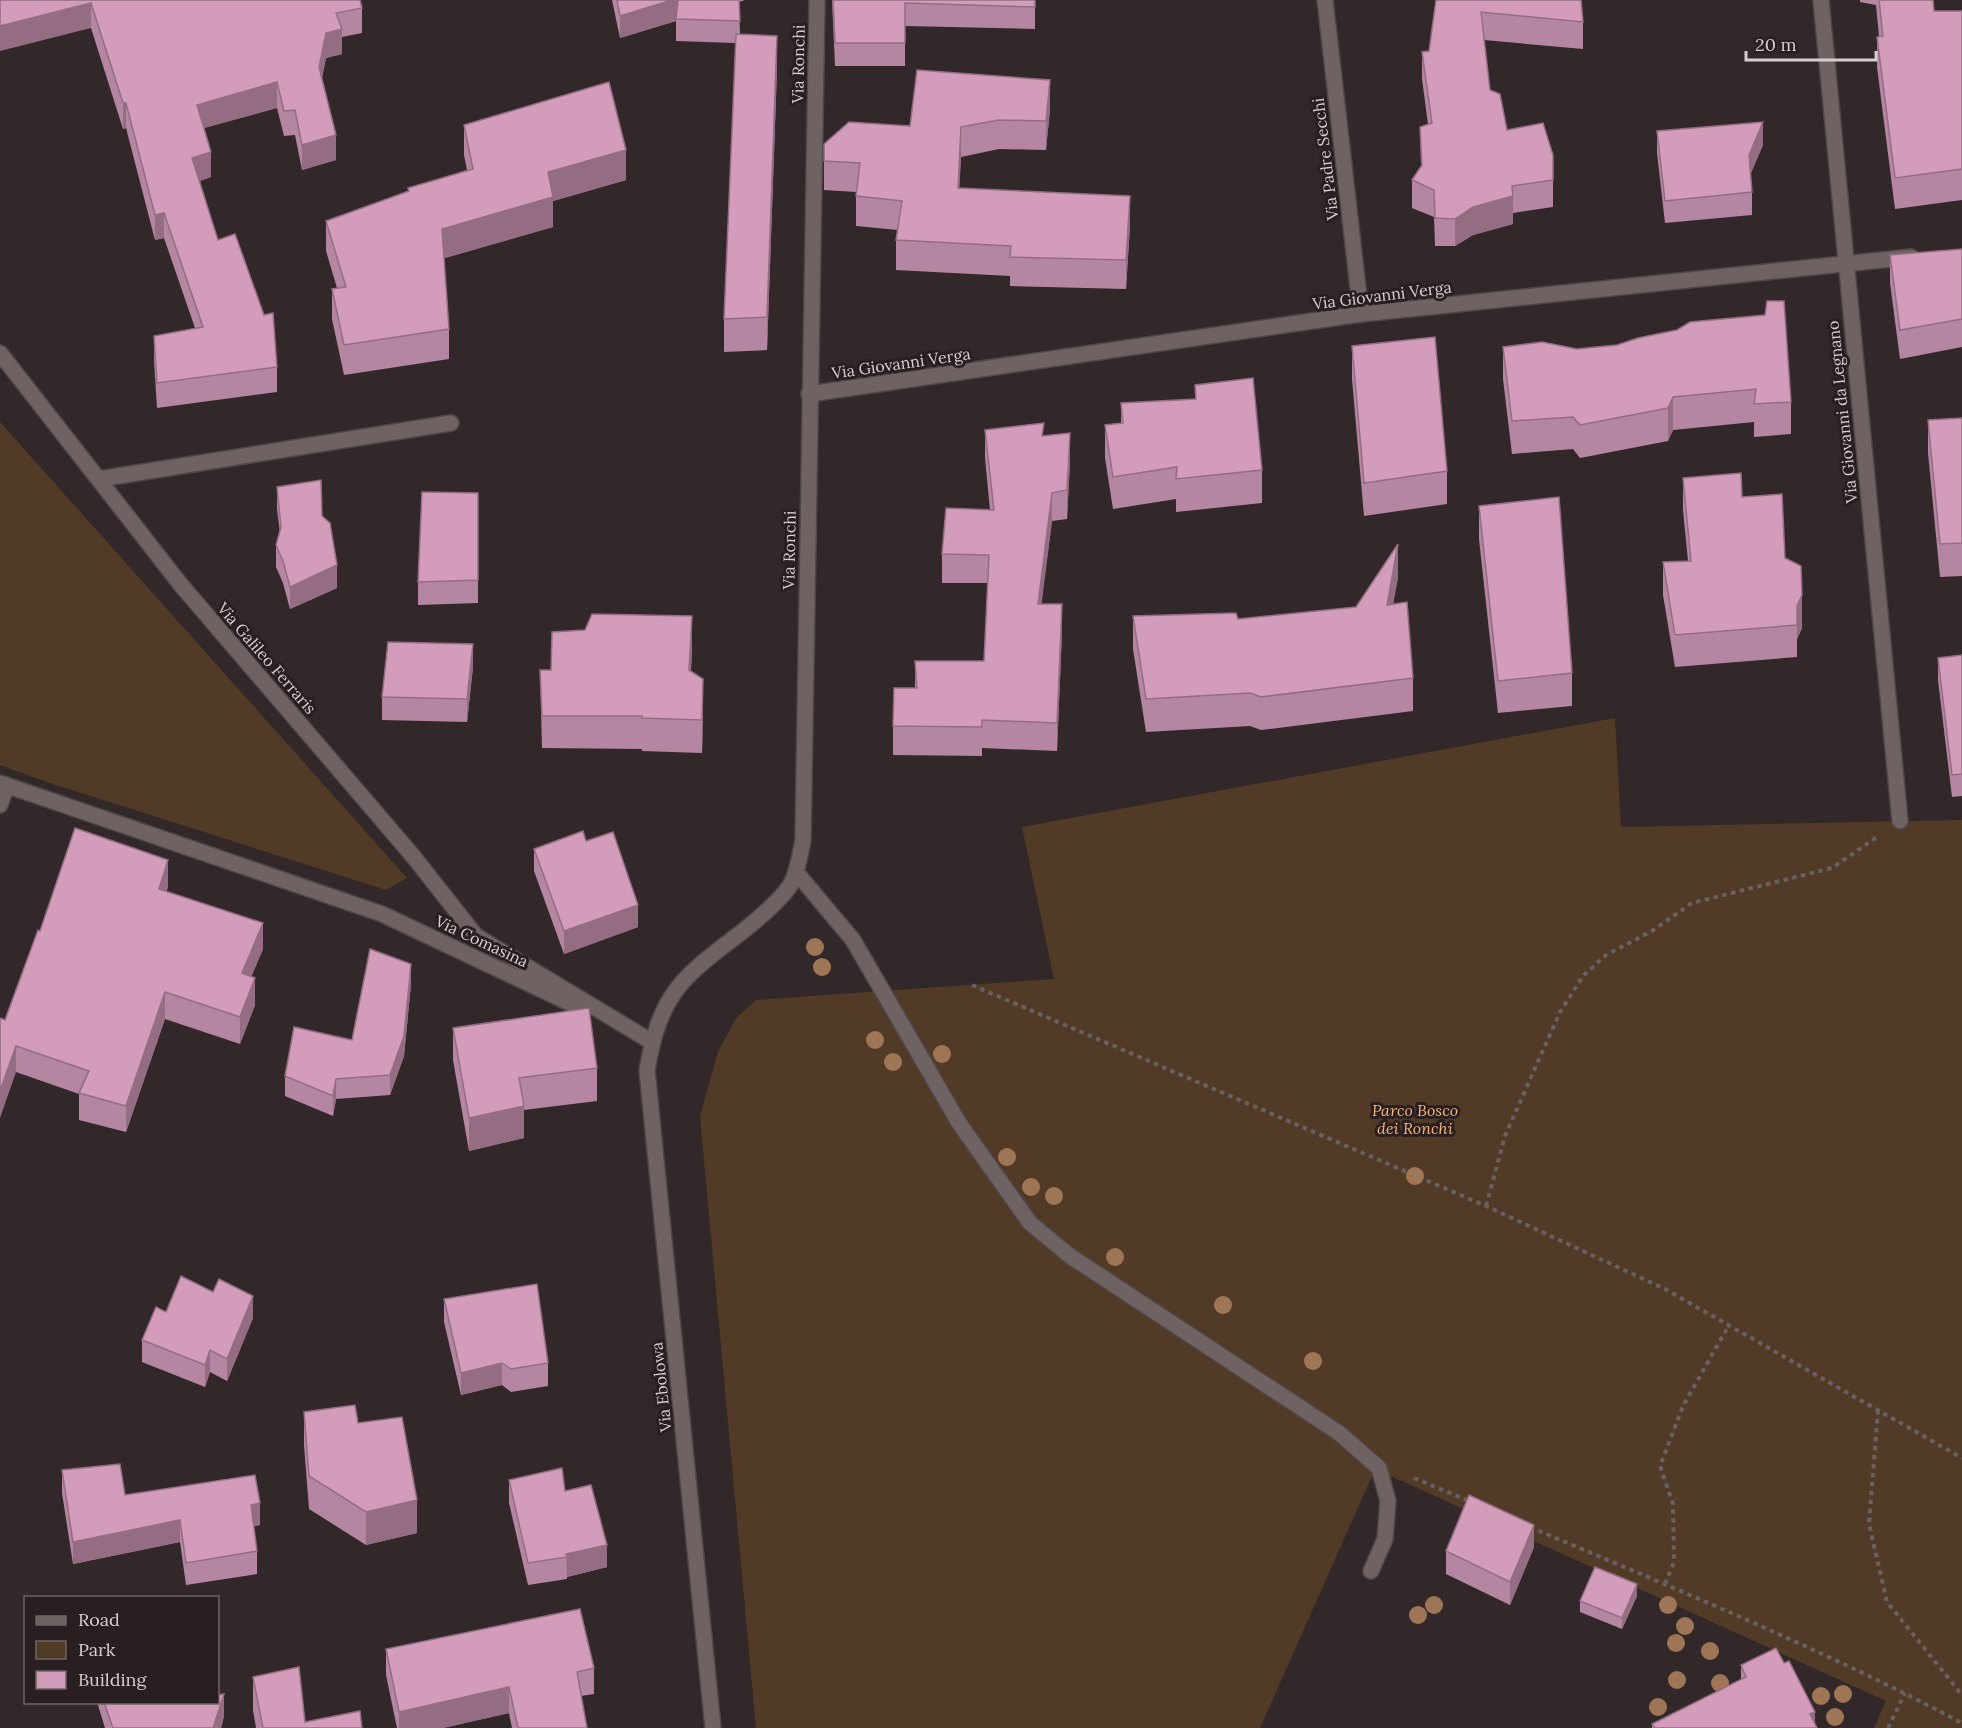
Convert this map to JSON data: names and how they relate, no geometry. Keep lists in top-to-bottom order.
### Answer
{
  "streets": {
    "street": [
      "Via Ronchi",
      "Via Padre Secchi",
      "Via Giovanni Verga",
      "Via Giovanni da Legnano",
      "Via Galileo Ferraris",
      "Via Comasina",
      "Via Ebolowa"
    ]
  },
  "crossings": [
    ["Via Ronchi", "Via Giovanni Verga"],
    ["Via Ronchi", "Via Comasina"],
    ["Via Ronchi", "Via Ebolowa"],
    ["Via Padre Secchi", "Via Giovanni Verga"],
    ["Via Giovanni Verga", "Via Giovanni da Legnano"],
    ["Via Galileo Ferraris", "Via Comasina"],
    ["Via Comasina", "Via Ebolowa"]
  ],
  "parks": ["Parco Bosco dei Ronchi"],
  "legend": ["Road", "Park", "Building"],
  "scale_bar": "20 m"
}
